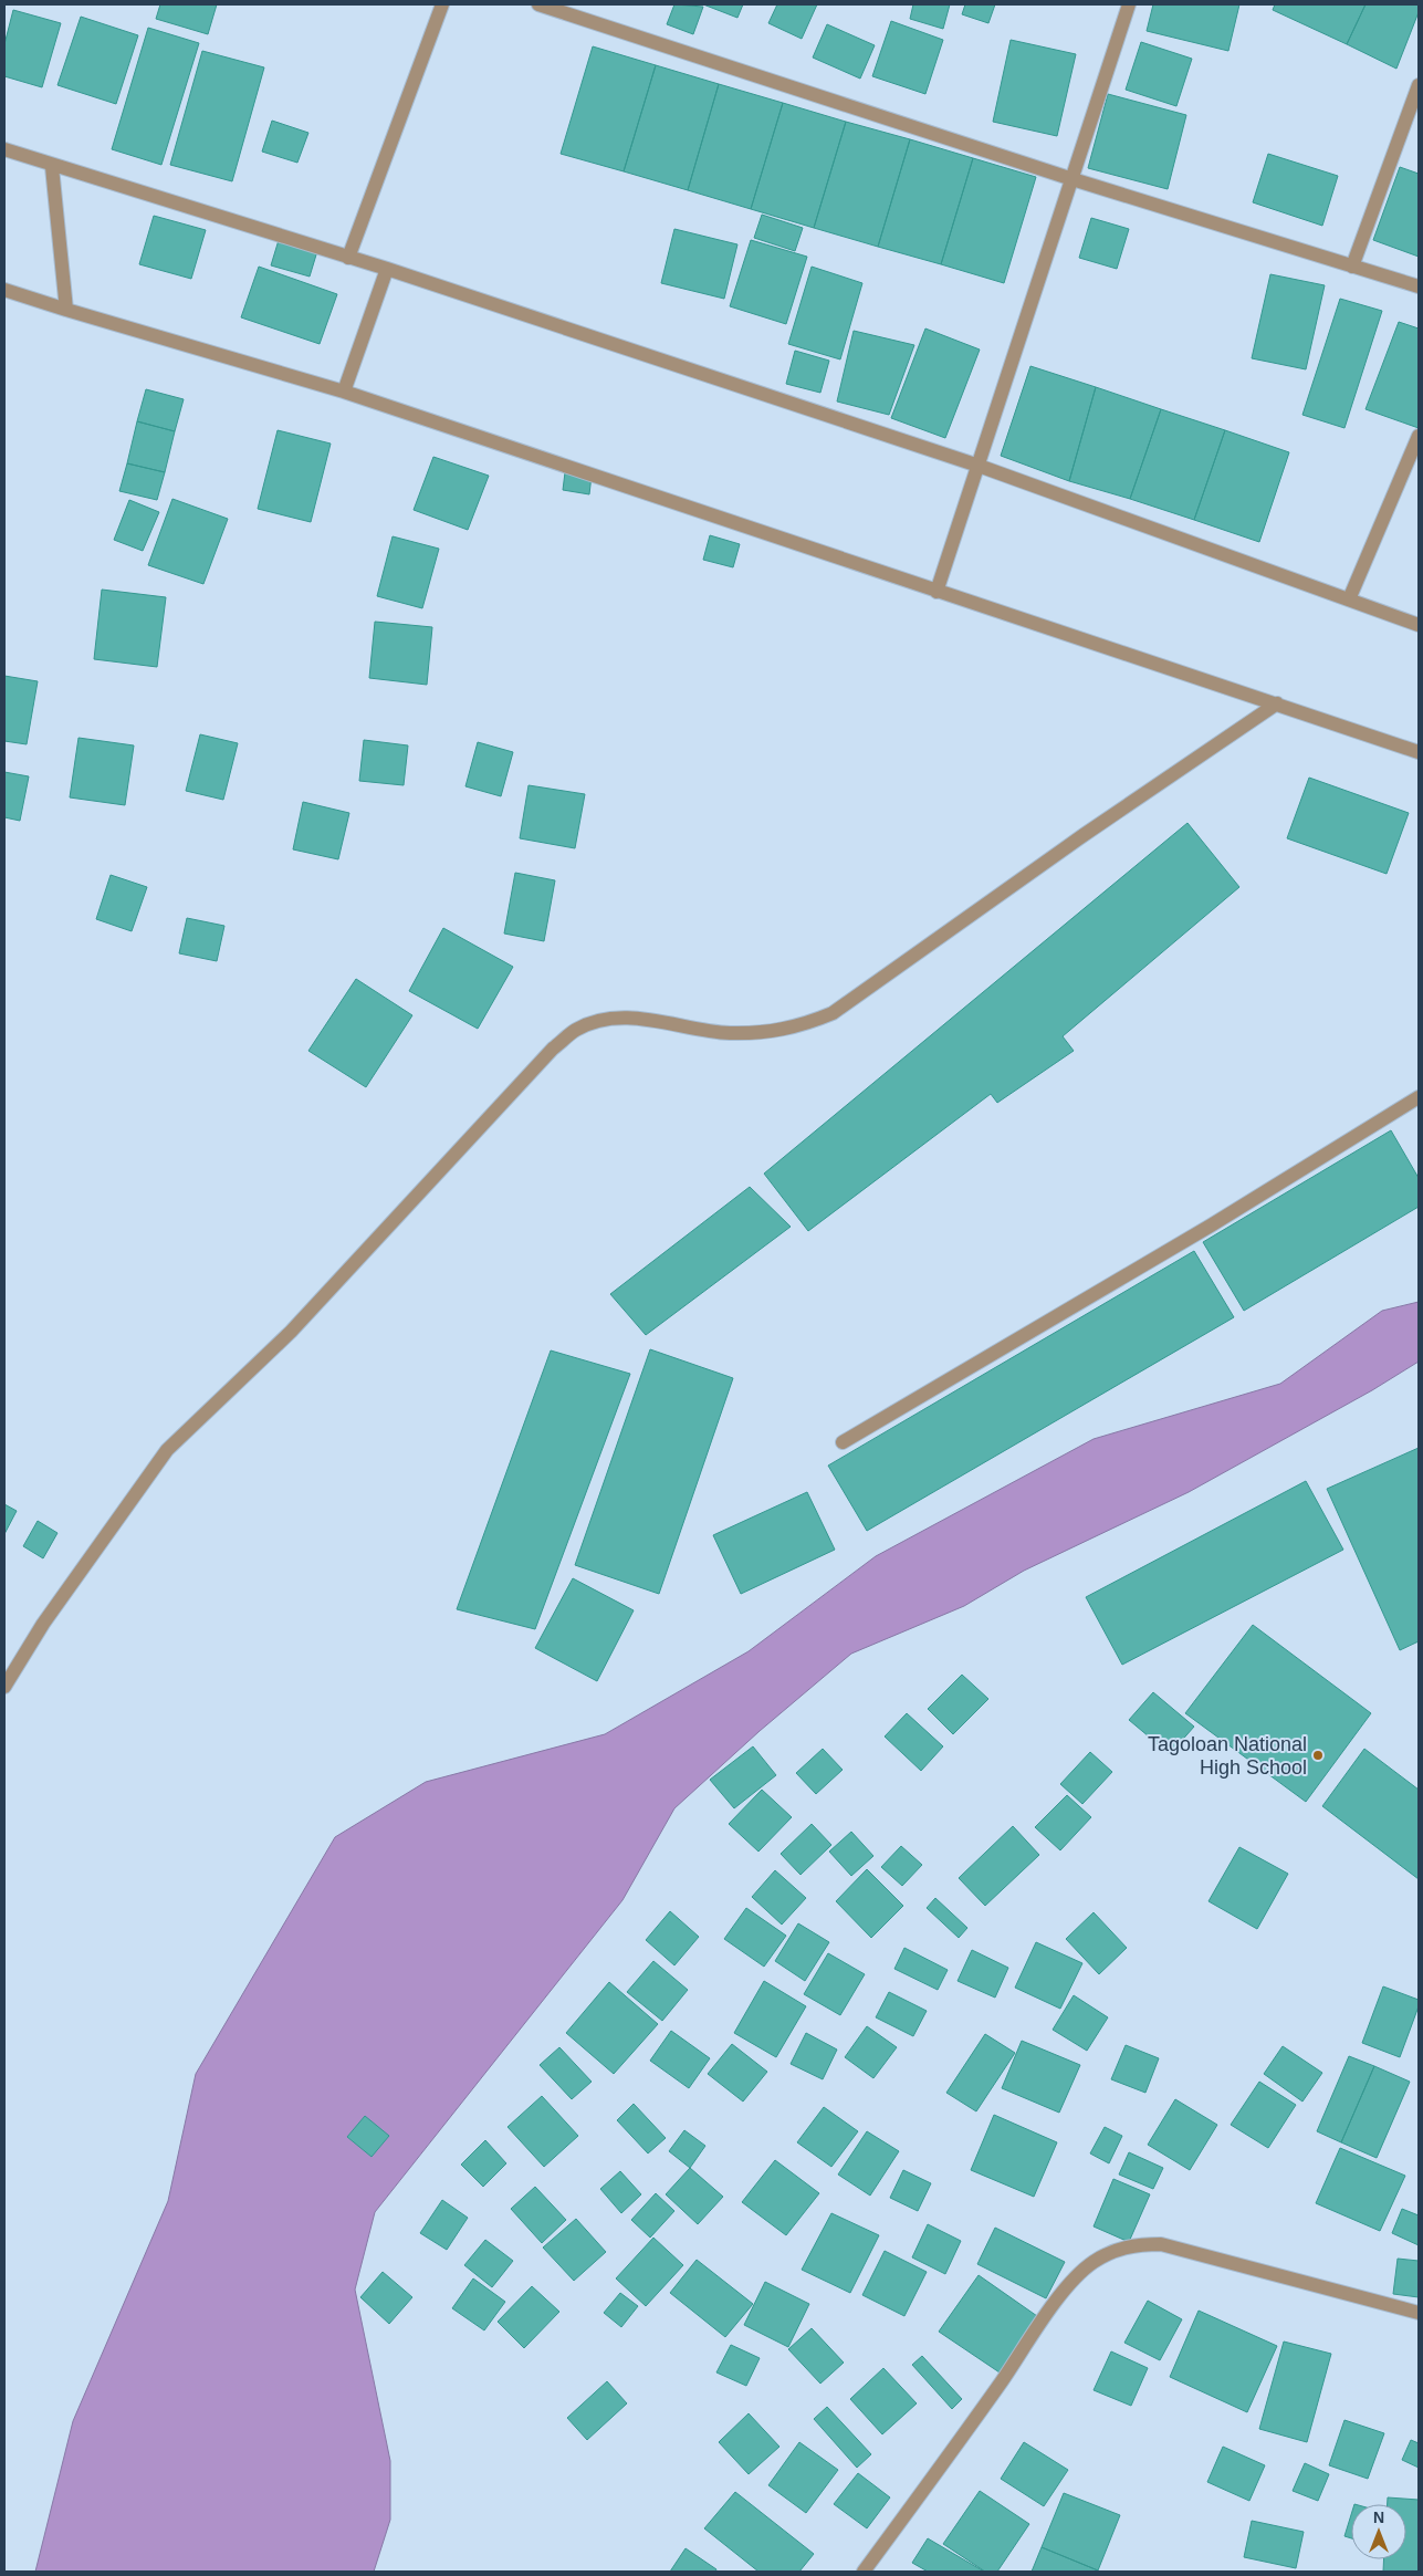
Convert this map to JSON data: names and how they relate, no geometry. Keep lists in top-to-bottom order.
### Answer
{
  "places": ["Tagoloan National High School"],
  "north": "top"
}
